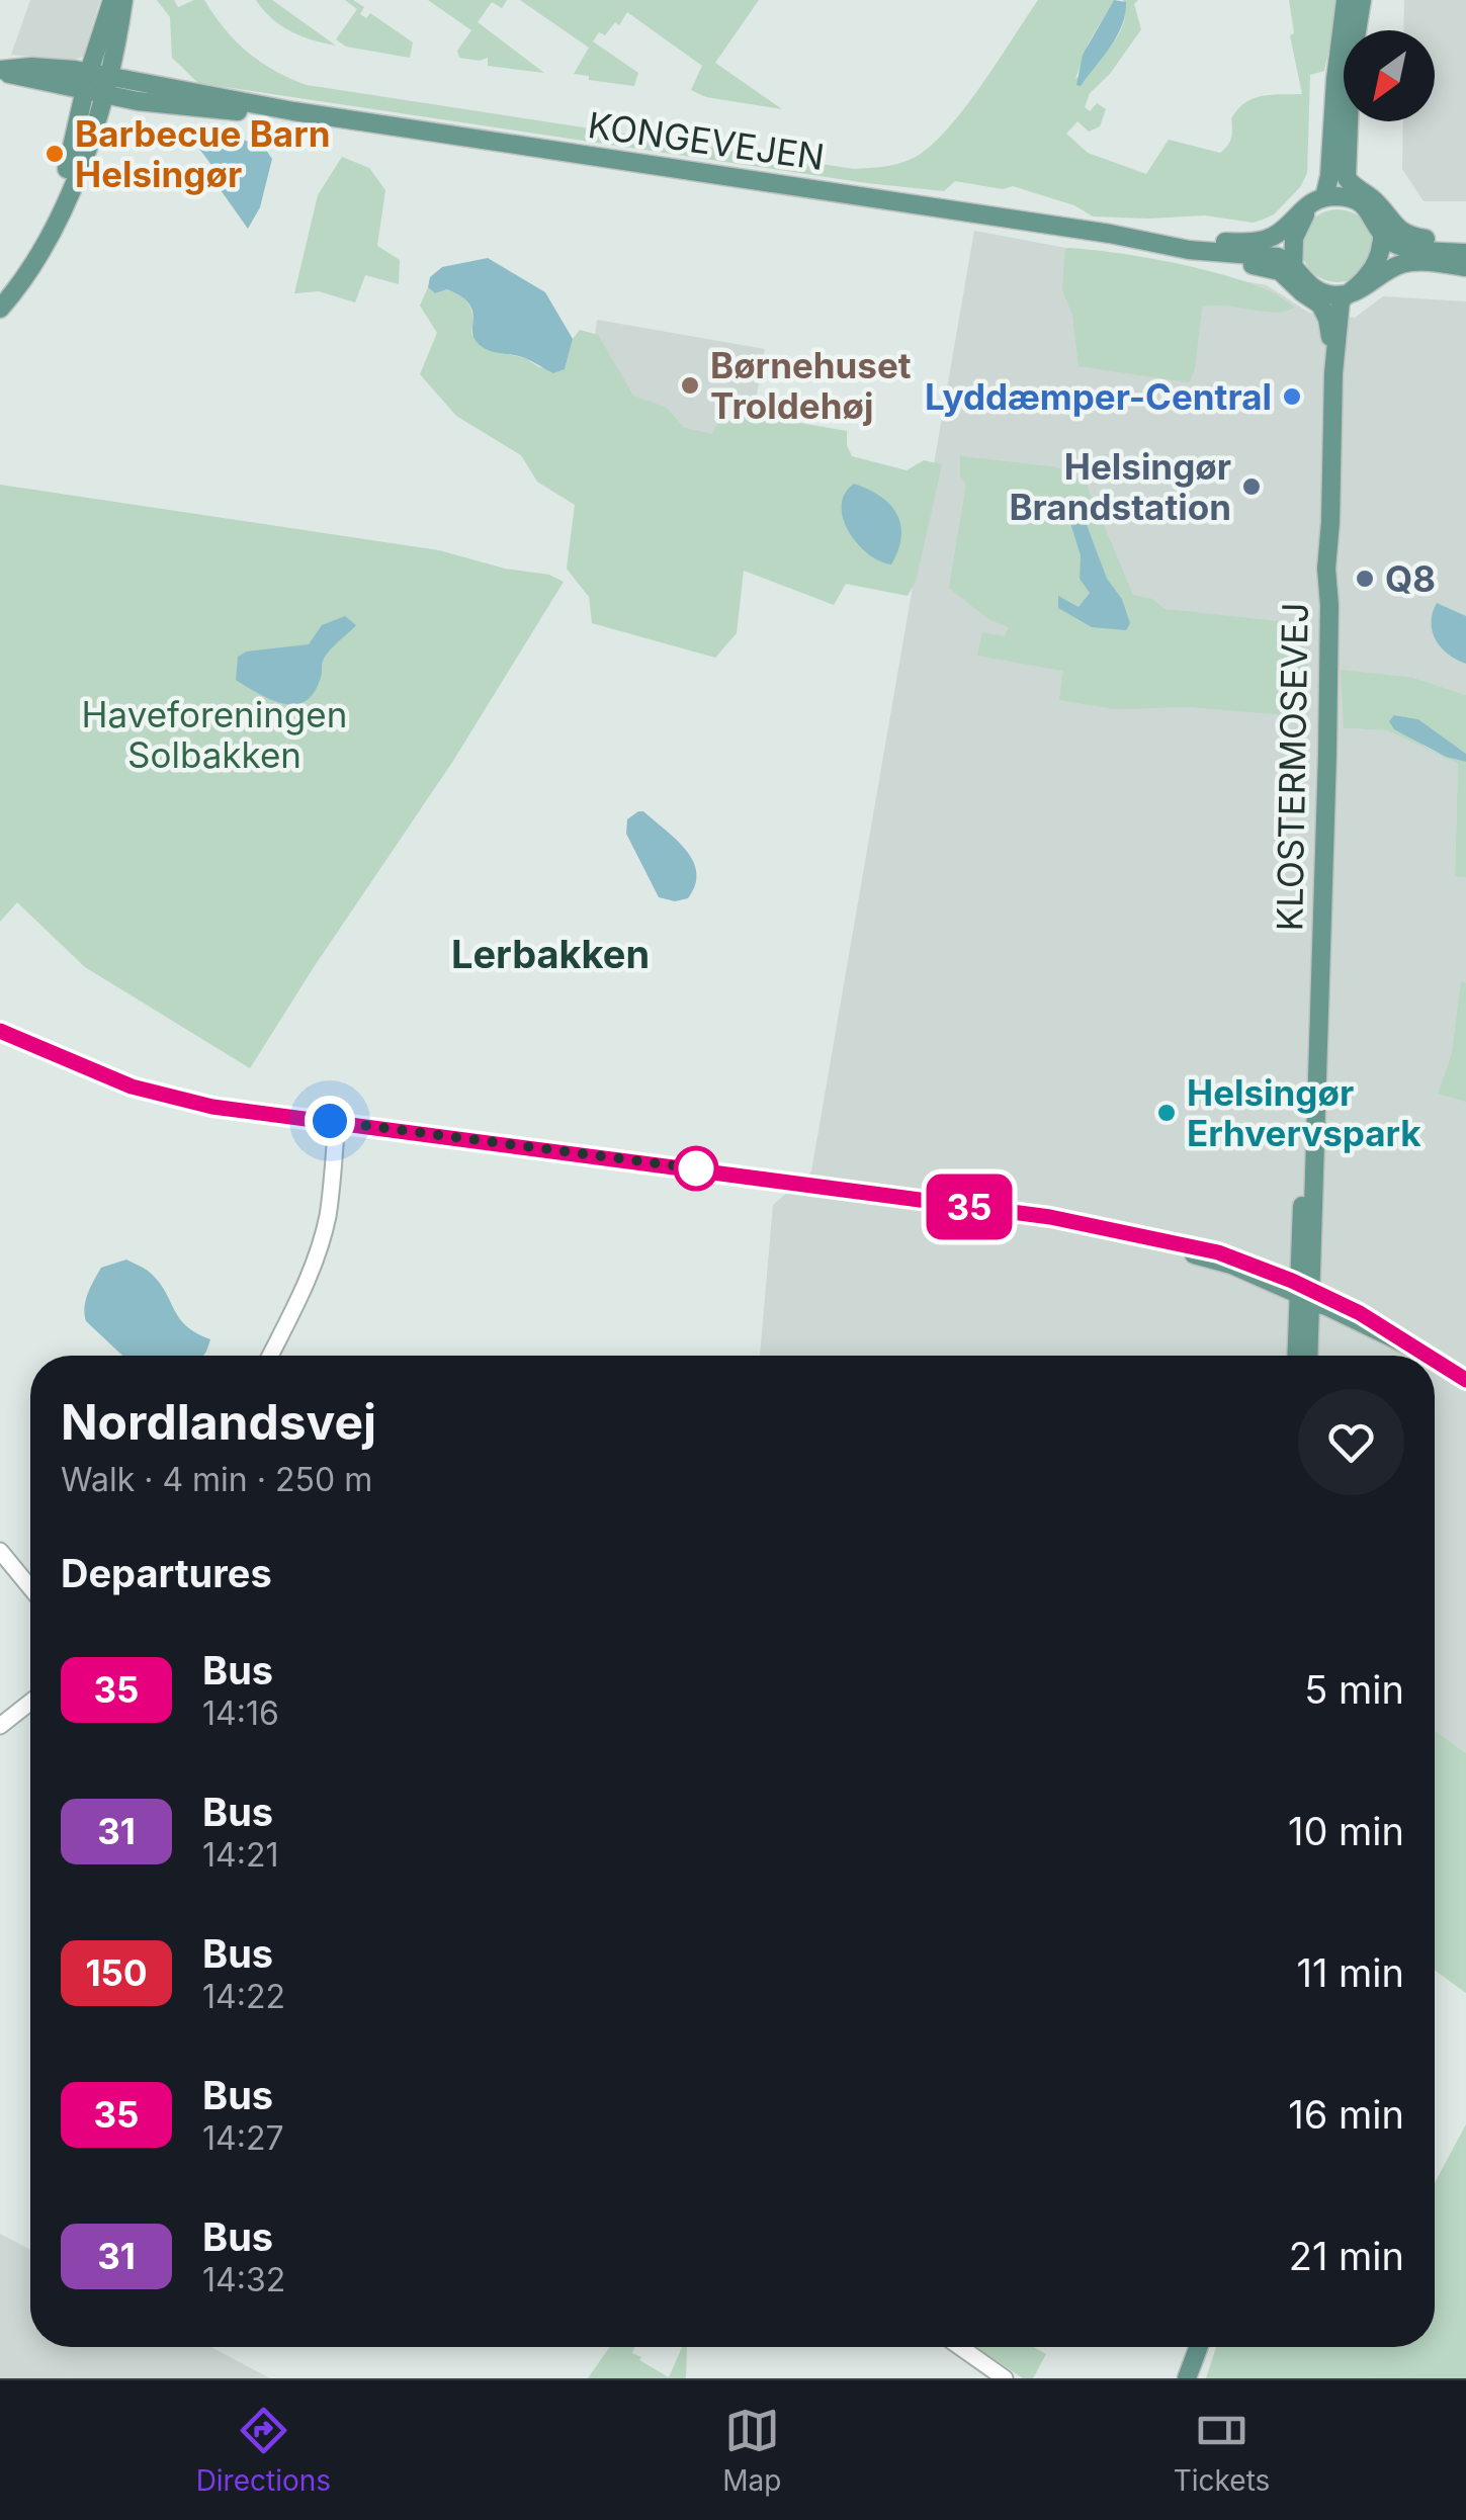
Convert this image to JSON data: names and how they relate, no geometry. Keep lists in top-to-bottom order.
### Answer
{
  "streets": {
    "main road": ["KONGEVEJEN", "KLOSTERMOSEVEJ"]
  },
  "crossings": [
    ["KONGEVEJEN", "KLOSTERMOSEVEJ"]
  ],
  "districts": ["Lerbakken"],
  "parks": ["Haveforeningen Solbakken"],
  "places": [
    "Barbecue Barn Helsingør",
    "Børnehuset Troldehøj",
    "Lyddæmper-Central",
    "Helsingør Brandstation",
    "Q8",
    "Helsingør Erhvervspark"
  ],
  "lines": ["bus line 35"],
  "north": "bottom left",
  "page": {
    "on_map": "35",
    "heading": [
      ["Nordlandsvej", "Walk · 4 min · 250 m"],
      "Departures"
    ],
    "list": [
      {
        "mark": "35",
        "name": "Bus",
        "note": "14:16",
        "value": "5 min"
      },
      {
        "mark": "31",
        "name": "Bus",
        "note": "14:21",
        "value": "10 min"
      },
      {
        "mark": "150",
        "name": "Bus",
        "note": "14:22",
        "value": "11 min"
      },
      {
        "mark": "35",
        "name": "Bus",
        "note": "14:27",
        "value": "16 min"
      },
      {
        "mark": "31",
        "name": "Bus",
        "note": "14:32",
        "value": "21 min"
      }
    ],
    "tabs": ["Directions", "Map", "Tickets"]
  }
}
